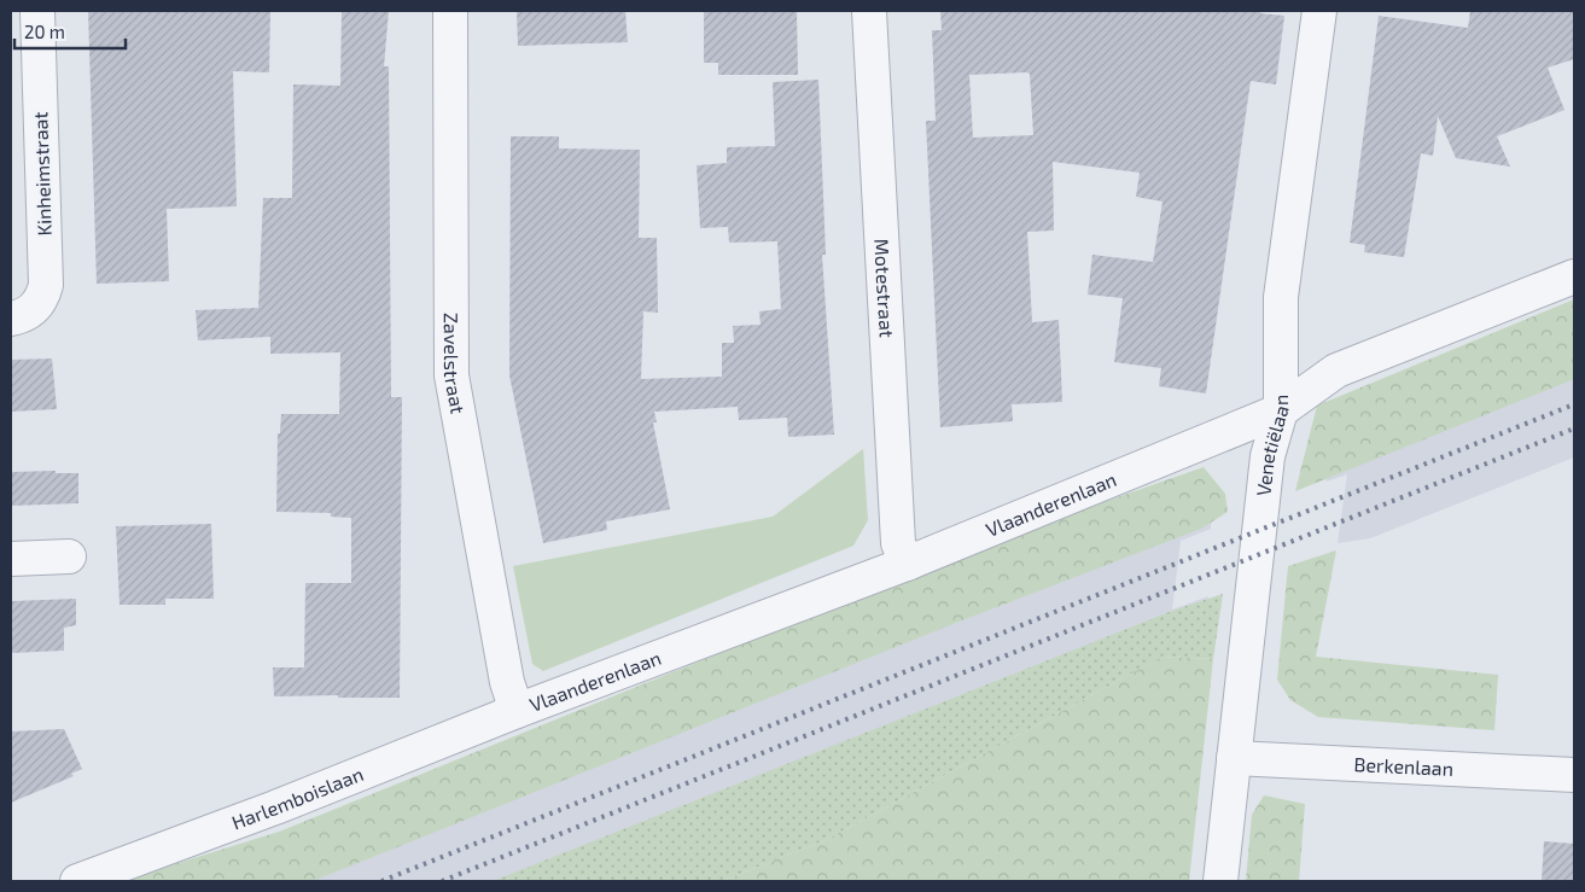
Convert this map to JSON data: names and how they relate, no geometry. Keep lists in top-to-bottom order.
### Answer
{
  "streets": {
    "street": [
      "Kinheimstraat",
      "Motestraat",
      "Zavelstraat",
      "Venetiëlaan",
      "Vlaanderenlaan",
      "Berkenlaan",
      "Harlemboislaan"
    ]
  },
  "crossings": [
    ["Motestraat", "Vlaanderenlaan"],
    ["Zavelstraat", "Vlaanderenlaan"],
    ["Zavelstraat", "Harlemboislaan"],
    ["Venetiëlaan", "Vlaanderenlaan"],
    ["Venetiëlaan", "Berkenlaan"],
    ["Vlaanderenlaan", "Harlemboislaan"]
  ],
  "scale_bar": "20 m"
}
